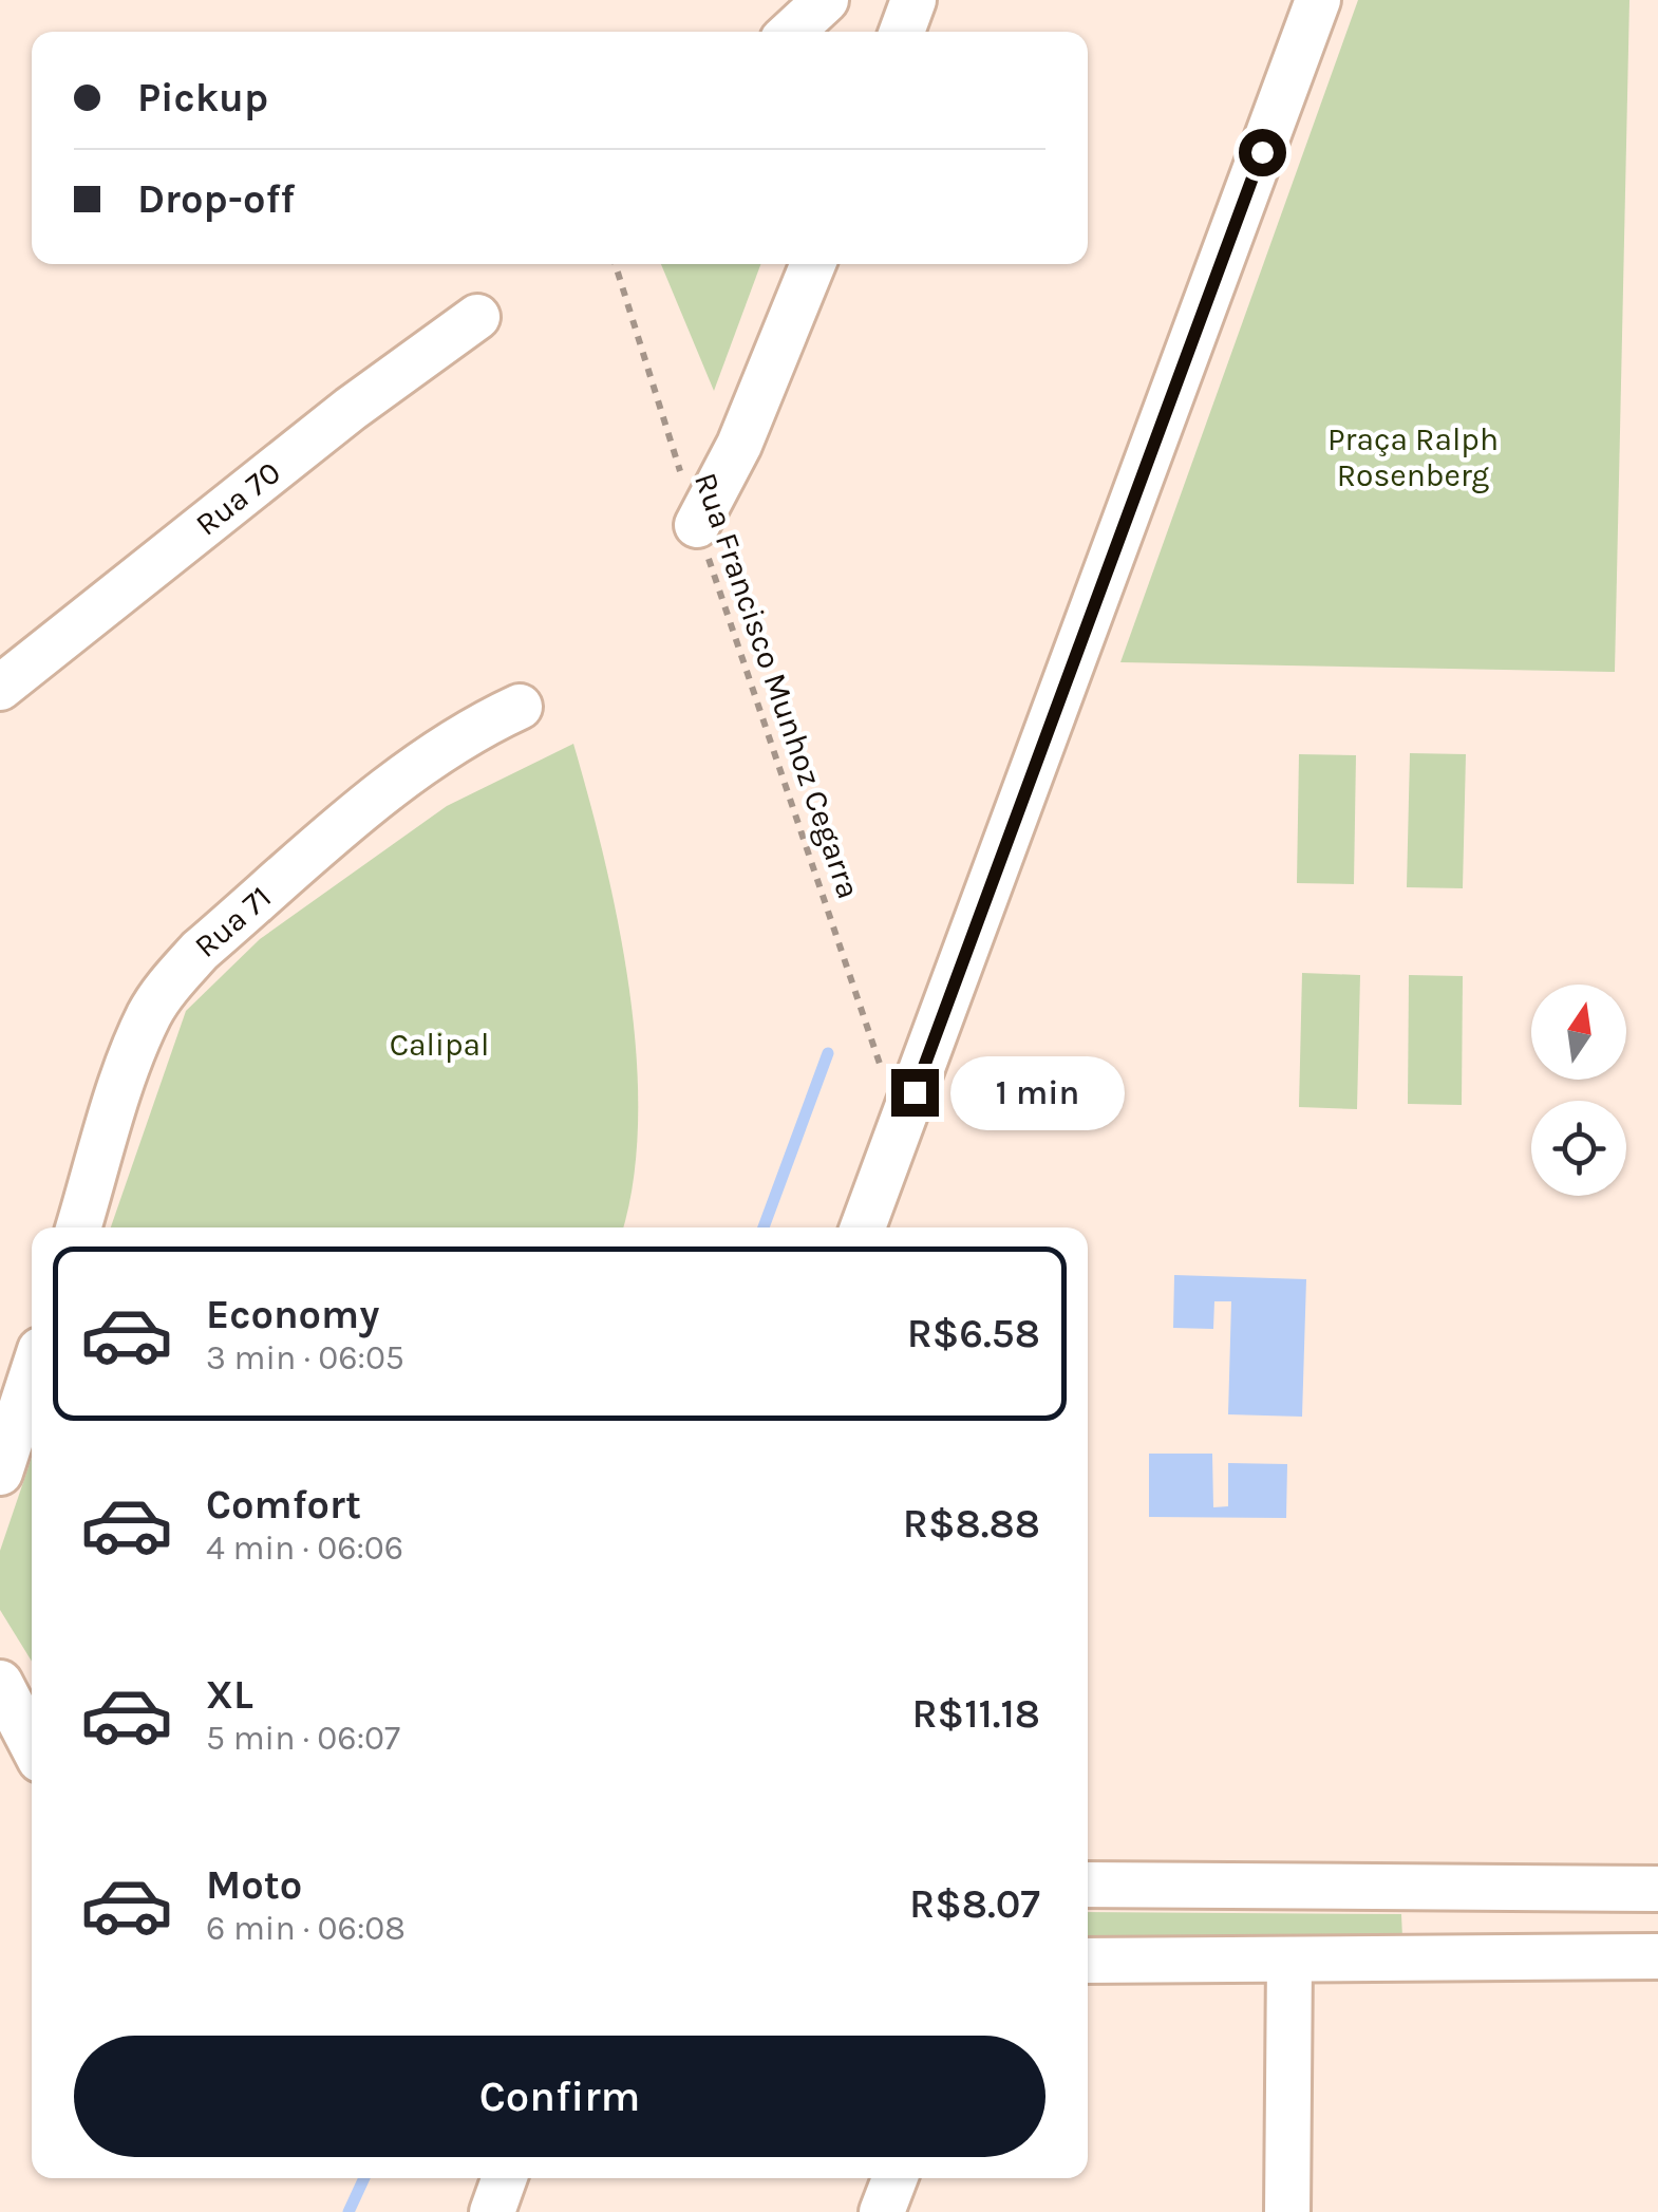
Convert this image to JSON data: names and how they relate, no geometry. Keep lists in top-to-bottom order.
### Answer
{
  "streets": {
    "street": ["Rua 70", "Rua 71"],
    "path": ["Rua Francisco Munhoz Cegarra"]
  },
  "parks": ["Praça Ralph Rosenberg", "Calipal"],
  "north": "top",
  "page": {
    "banner": ["Pickup", "Drop-off"],
    "bubble": "1 min",
    "list": [
      {
        "name": "Economy",
        "note": "3 min · 06:05",
        "value": "R$6.58"
      },
      {
        "name": "Comfort",
        "note": "4 min · 06:06",
        "value": "R$8.88"
      },
      {
        "name": "XL",
        "note": "5 min · 06:07",
        "value": "R$11.18"
      },
      {
        "name": "Moto",
        "note": "6 min · 06:08",
        "value": "R$8.07"
      }
    ],
    "buttons": "Confirm"
  }
}
